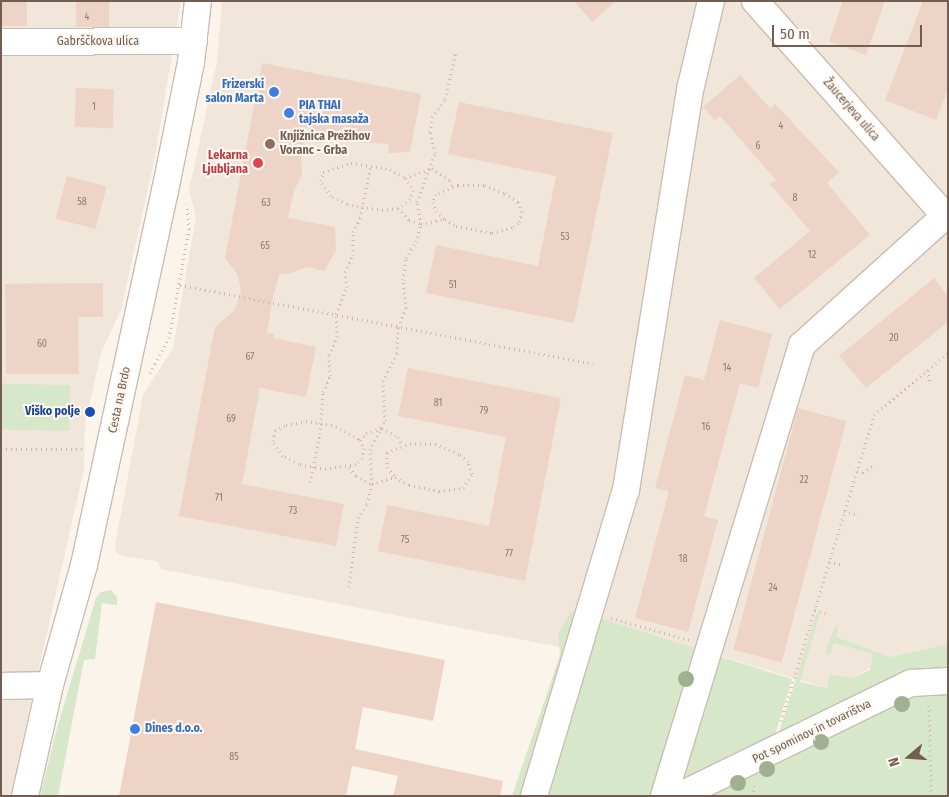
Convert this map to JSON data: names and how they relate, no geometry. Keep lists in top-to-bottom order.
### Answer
{
  "streets": {
    "street": [
      "Gabrščkova ulica",
      "Žaucerjeva ulica",
      "Cesta na Brdo",
      "Pot spominov in tovarištva"
    ]
  },
  "crossings": [
    ["Gabrščkova ulica", "Cesta na Brdo"]
  ],
  "places": [
    "Frizerski salon Marta",
    "PIA THAI tajska masaža",
    "Knjižnica Prežihov Voranc - Grba",
    "Lekarna Ljubljana",
    "Viško polje",
    "Dines d.o.o."
  ],
  "house_numbers": [
    "4",
    "1",
    "4",
    "6",
    "8",
    "58",
    "63",
    "53",
    "65",
    "12",
    "51",
    "20",
    "60",
    "67",
    "14",
    "81",
    "79",
    "69",
    "16",
    "22",
    "71",
    "73",
    "75",
    "77",
    "18",
    "24",
    "85"
  ],
  "scale_bar": "50 m",
  "north": "left"
}
